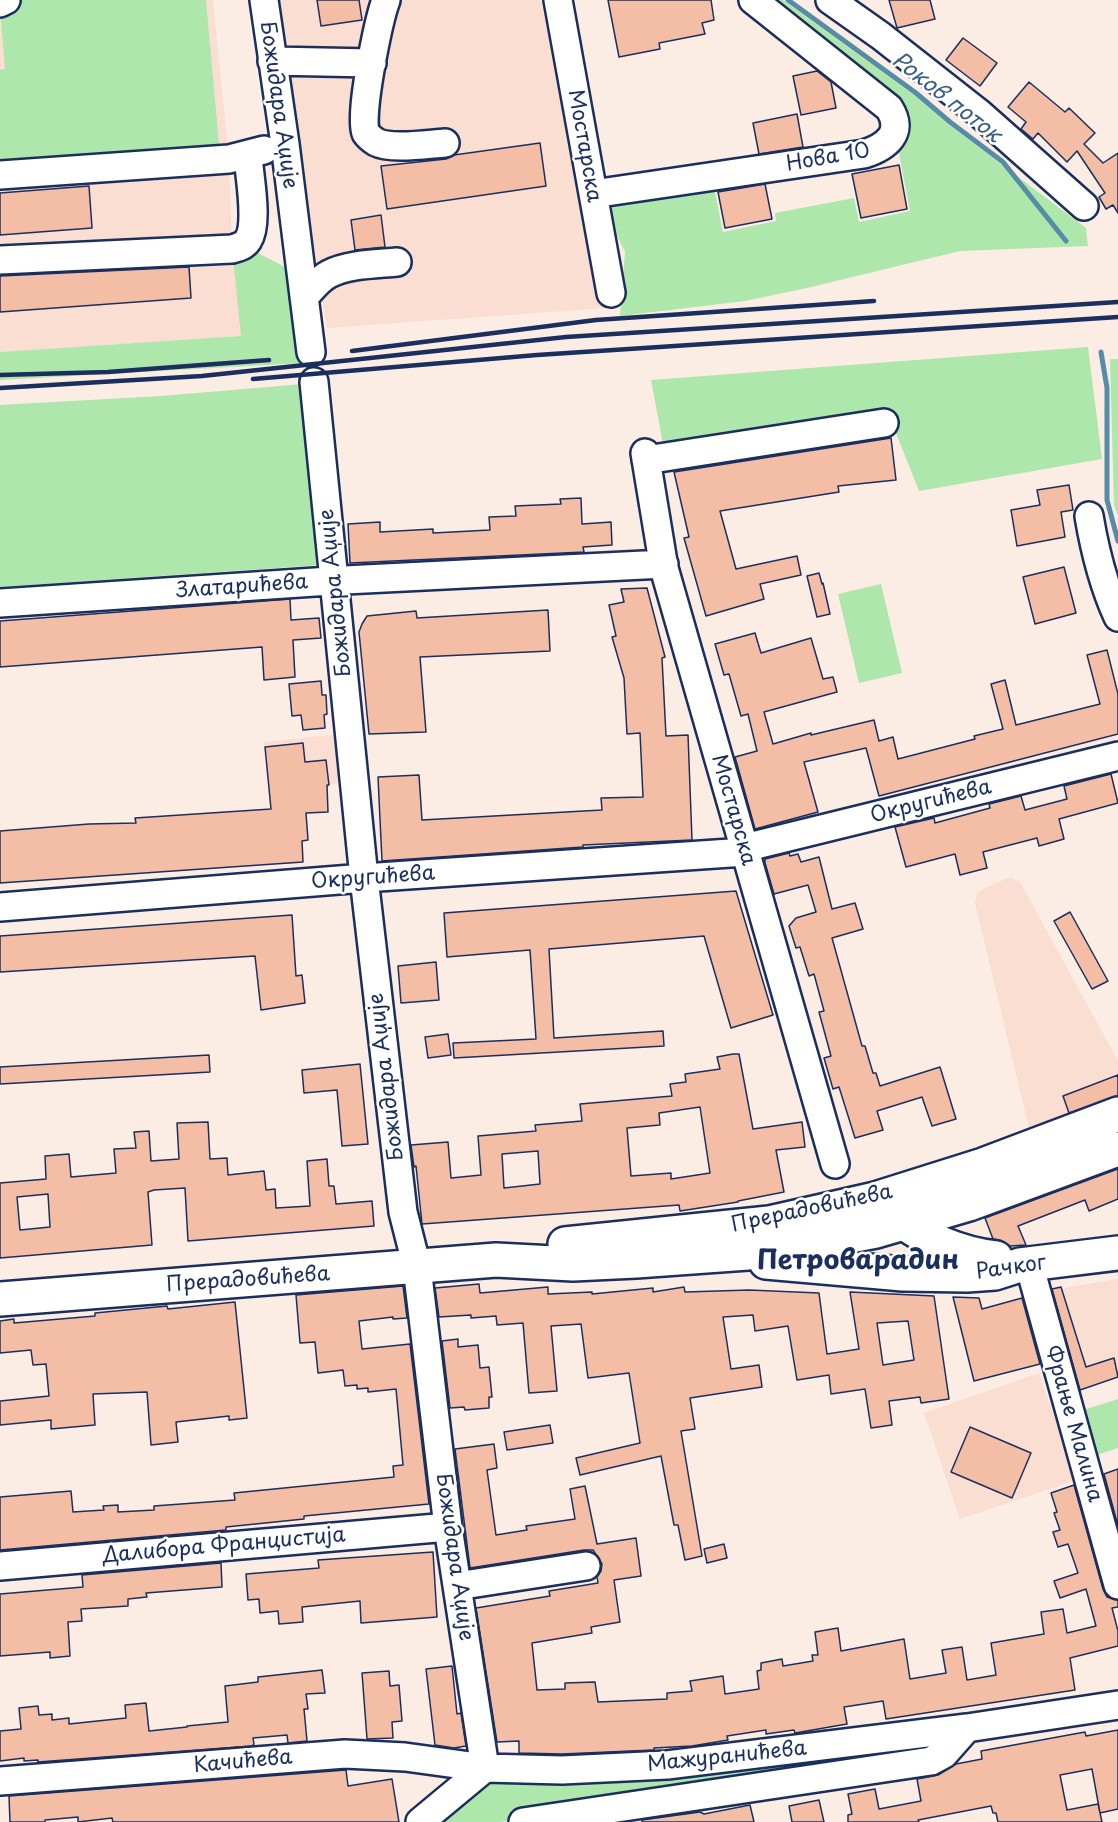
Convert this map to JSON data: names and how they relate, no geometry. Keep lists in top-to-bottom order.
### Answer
{
  "streets": {
    "main road": ["Прерадовићева", "Рачког"],
    "street": [
      "Божидара Аџије",
      "Мостарска",
      "Нова 10",
      "Златарићева",
      "Округићева",
      "Фрање Малина",
      "Далибора Францистија",
      "Мажуранићева",
      "Качићева"
    ]
  },
  "crossings": [
    ["Божидара Аџије", "Златарићева"],
    ["Божидара Аџије", "Округићева"],
    ["Божидара Аџије", "Прерадовићева"],
    ["Божидара Аџије", "Далибора Францистија"],
    ["Божидара Аџије", "Мажуранићева"],
    ["Божидара Аџије", "Качићева"],
    ["Мостарска", "Нова 10"],
    ["Мостарска", "Златарићева"],
    ["Мостарска", "Округићева"],
    ["Прерадовићева", "Рачког"],
    ["Рачког", "Фрање Малина"],
    ["Мажуранићева", "Качићева"]
  ],
  "districts": ["Петроварадин"],
  "water": ["Роков поток"]
}
